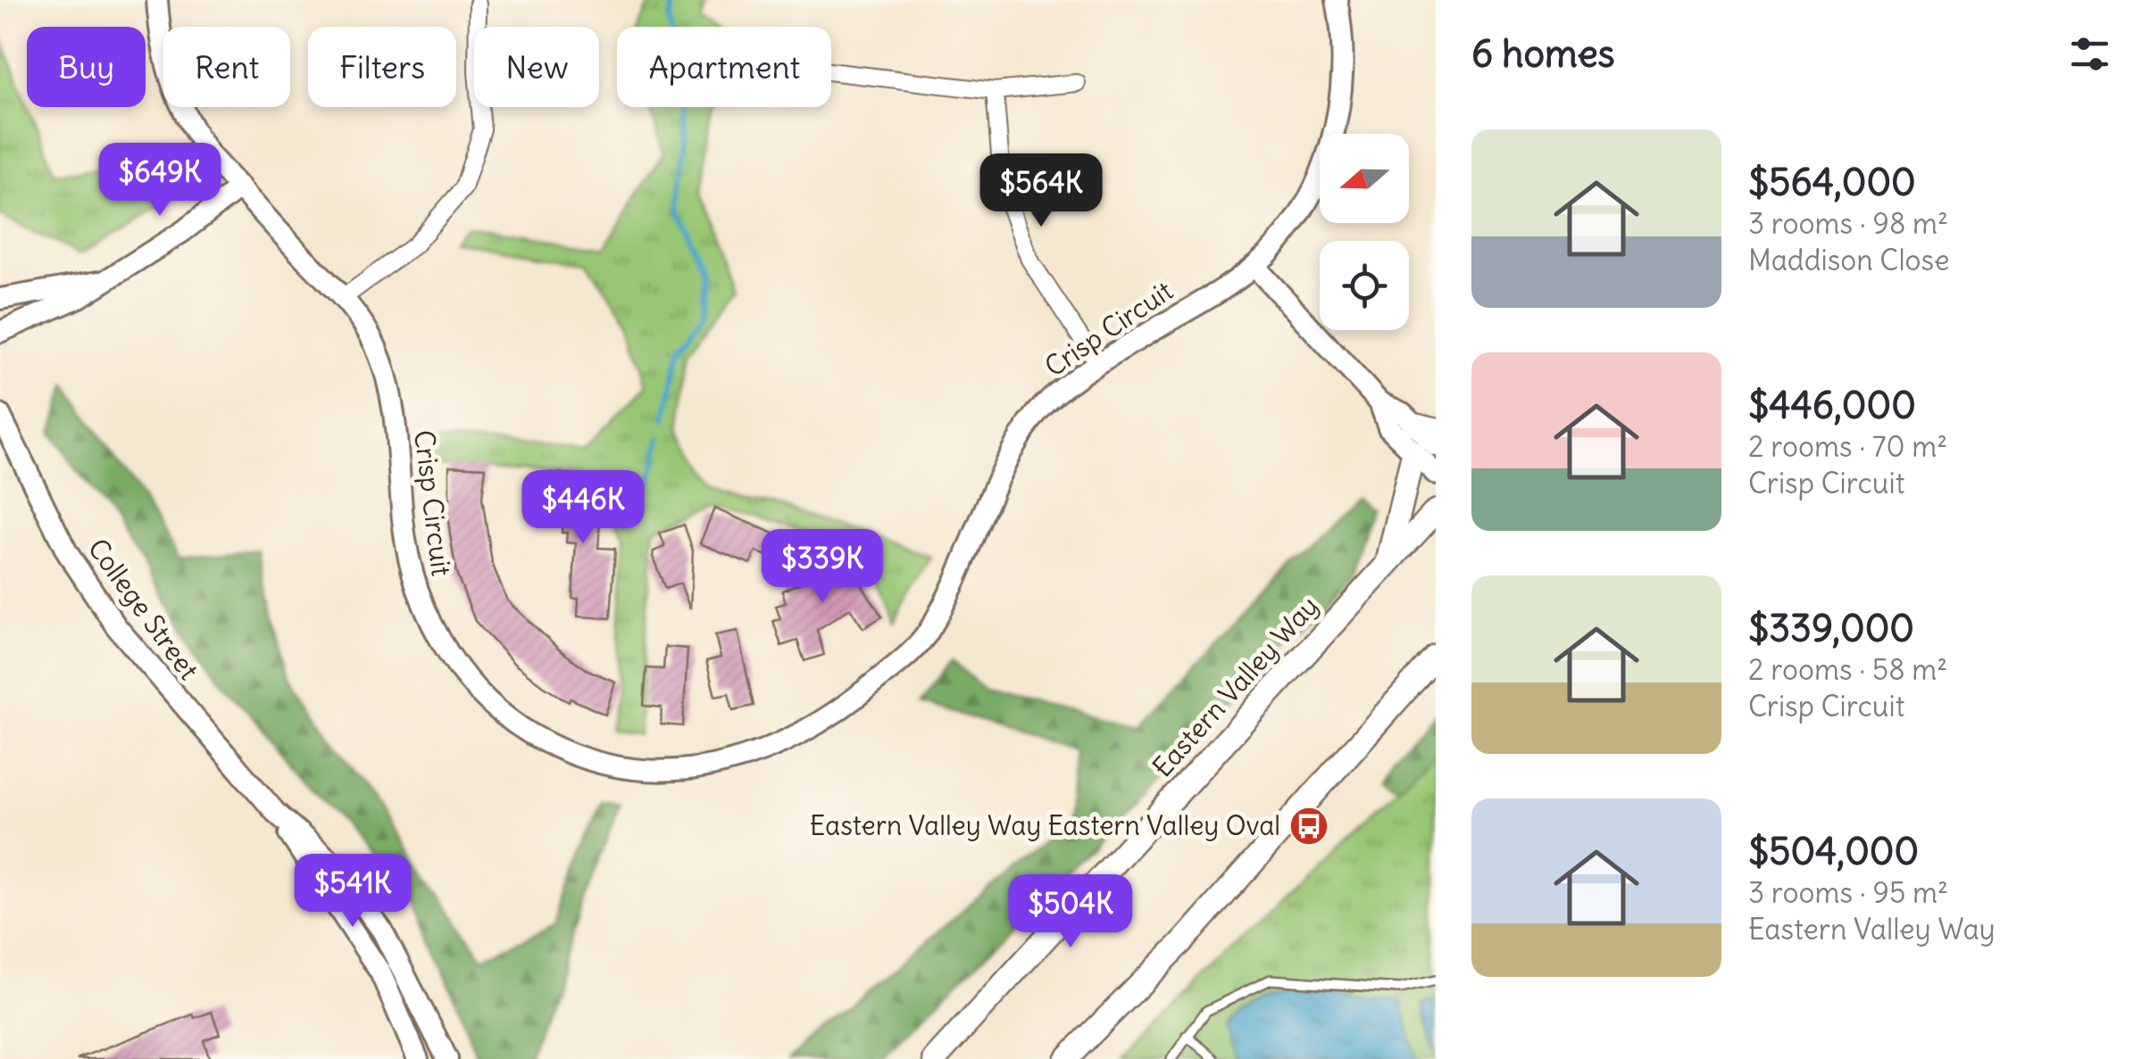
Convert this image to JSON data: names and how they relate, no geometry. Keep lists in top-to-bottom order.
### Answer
{
  "streets": {
    "main road": ["Eastern Valley Way"],
    "street": ["Crisp Circuit", "College Street"]
  },
  "places": {
    "bus stop": ["Eastern Valley Way Eastern Valley Oval"]
  },
  "north": "left",
  "page": {
    "heading": "6 homes",
    "chip": [
      "Buy",
      "Rent",
      "Filters",
      "New",
      "Apartment"
    ],
    "list": [
      {
        "name": "$564,000",
        "note": "3 rooms · 98 m² · Maddison Close"
      },
      {
        "name": "$446,000",
        "note": "2 rooms · 70 m² · Crisp Circuit"
      },
      {
        "name": "$339,000",
        "note": "2 rooms · 58 m² · Crisp Circuit"
      },
      {
        "name": "$504,000",
        "note": "3 rooms · 95 m² · Eastern Valley Way"
      }
    ],
    "price": [
      "$649K",
      "$564K",
      "$446K",
      "$339K",
      "$541K",
      "$504K"
    ]
  }
}
